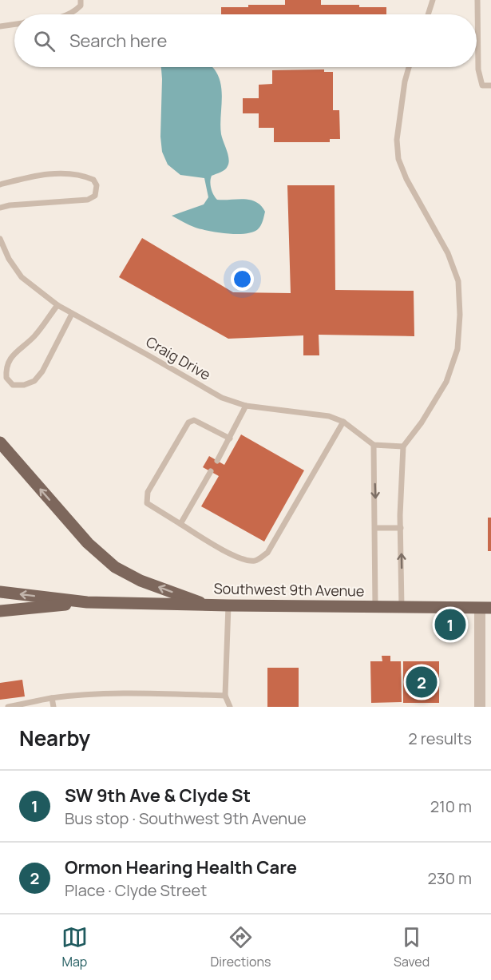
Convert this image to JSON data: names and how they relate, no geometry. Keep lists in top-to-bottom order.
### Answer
{
  "streets": {
    "main road": ["Southwest 9th Avenue"],
    "lane": ["Craig Drive"]
  },
  "page": {
    "search": "Search here",
    "pins": ["1", "2"],
    "heading": ["Nearby", "2 results"],
    "list": [
      {
        "mark": "1",
        "name": "SW 9th Ave & Clyde St",
        "note": "Bus stop · Southwest 9th Avenue",
        "value": "210 m"
      },
      {
        "mark": "2",
        "name": "Ormon Hearing Health Care",
        "note": "Place · Clyde Street",
        "value": "230 m"
      }
    ],
    "nav": ["Map", "Directions", "Saved"]
  }
}
